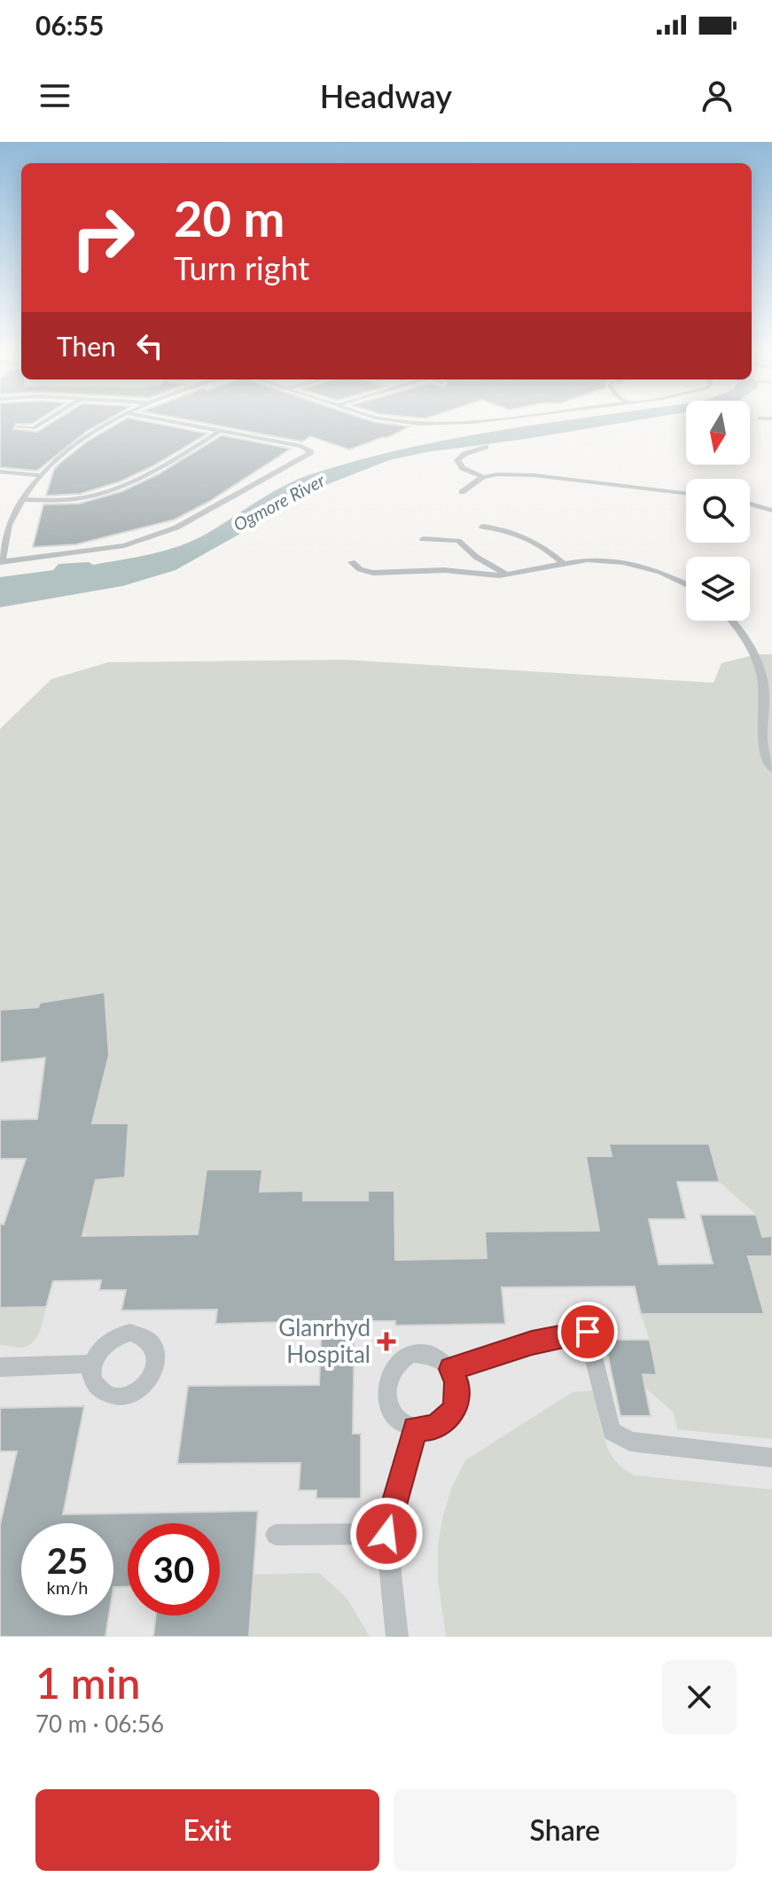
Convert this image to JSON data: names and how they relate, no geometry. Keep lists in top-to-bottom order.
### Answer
{
  "water": ["Ogmore River"],
  "places": {
    "health": ["Glanrhyd Hospital"]
  },
  "north": "bottom",
  "page": {
    "status": "06:55",
    "header": "Headway",
    "turn": ["20 m", "Turn right"],
    "then": "Then",
    "speed": "25 km/h",
    "limit": "30",
    "heading": ["1 min", "70 m · 06:56"],
    "buttons": ["Exit", "Share"]
  }
}
